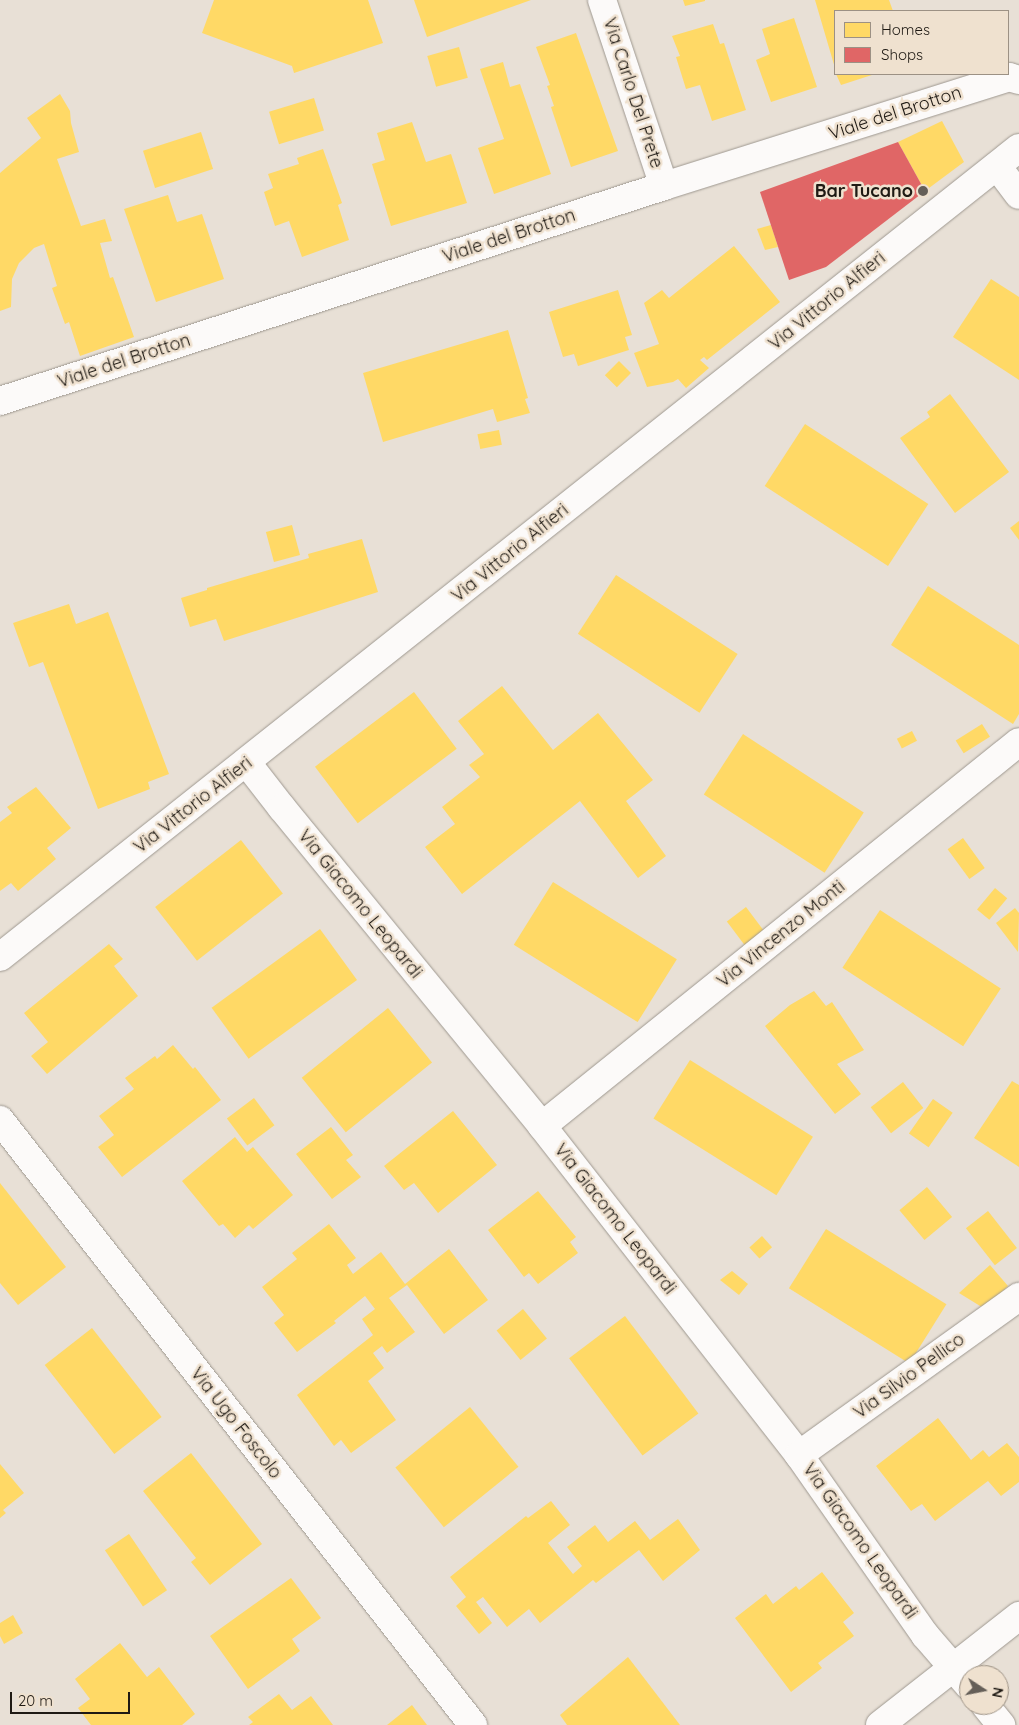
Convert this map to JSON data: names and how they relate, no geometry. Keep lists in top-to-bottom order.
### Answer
{
  "streets": {
    "street": [
      "Via Carlo Del Prete",
      "Viale del Brotton",
      "Via Vittorio Alfieri",
      "Via Giacomo Leopardi",
      "Via Vincenzo Monti",
      "Via Silvio Pellico",
      "Via Ugo Foscolo"
    ]
  },
  "crossings": [
    ["Via Carlo Del Prete", "Viale del Brotton"],
    ["Via Vittorio Alfieri", "Via Giacomo Leopardi"],
    ["Via Giacomo Leopardi", "Via Vincenzo Monti"],
    ["Via Giacomo Leopardi", "Via Silvio Pellico"]
  ],
  "places": ["Bar Tucano"],
  "legend": ["Homes", "Shops"],
  "scale_bar": "20 m",
  "north": "right"
}
